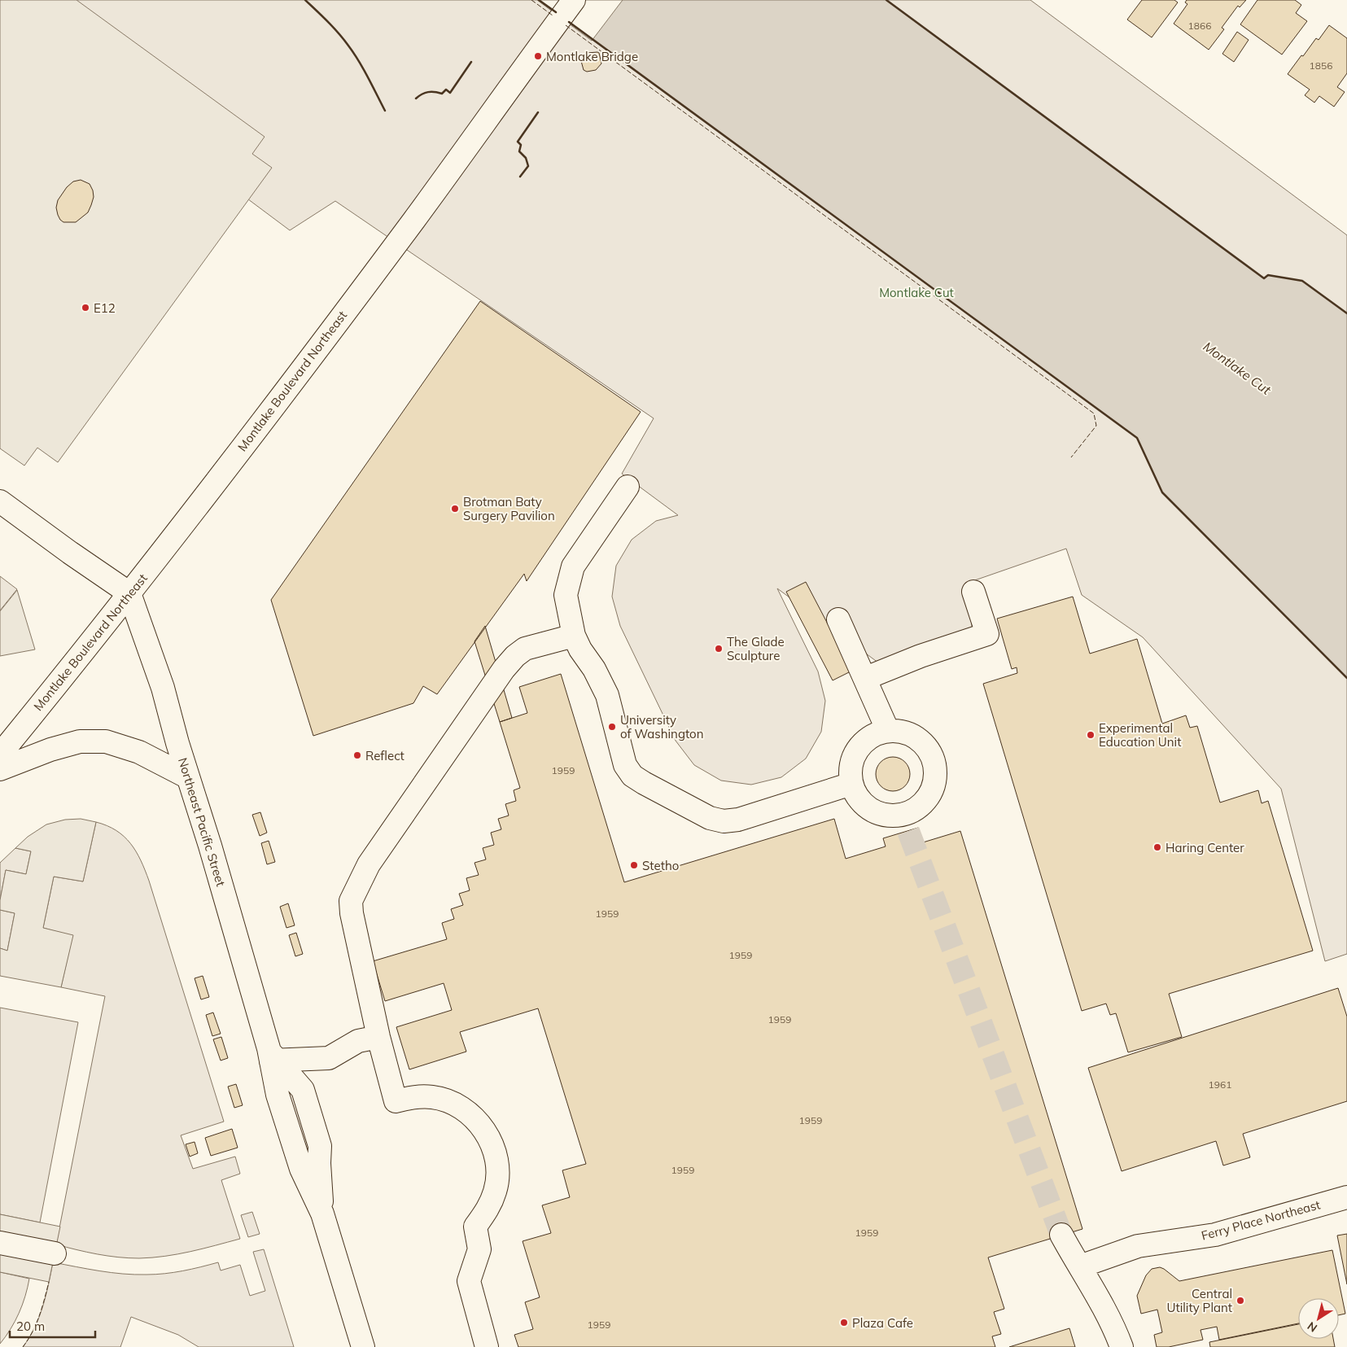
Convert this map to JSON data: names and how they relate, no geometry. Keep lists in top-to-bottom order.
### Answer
{
  "streets": {
    "main road": ["Montlake Boulevard Northeast", "Northeast Pacific Street", "Ferry Place Northeast"]
  },
  "crossings": [
    ["Montlake Boulevard Northeast", "Northeast Pacific Street"]
  ],
  "water": ["Montlake Cut"],
  "parks": ["Montlake Cut"],
  "places": [
    "Montlake Bridge",
    "E12",
    "Brotman Baty Surgery Pavilion",
    "The Glade Sculpture",
    "University of Washington",
    "Experimental Education Unit",
    "Reflect",
    "Haring Center",
    "Stetho",
    "Central Utility Plant",
    "Plaza Cafe"
  ],
  "house_numbers": [
    "1866",
    "1856",
    "1959",
    "1959",
    "1959",
    "1959",
    "1961",
    "1959",
    "1959",
    "1959",
    "1959"
  ],
  "scale_bar": "20 m",
  "north": "bottom left"
}
